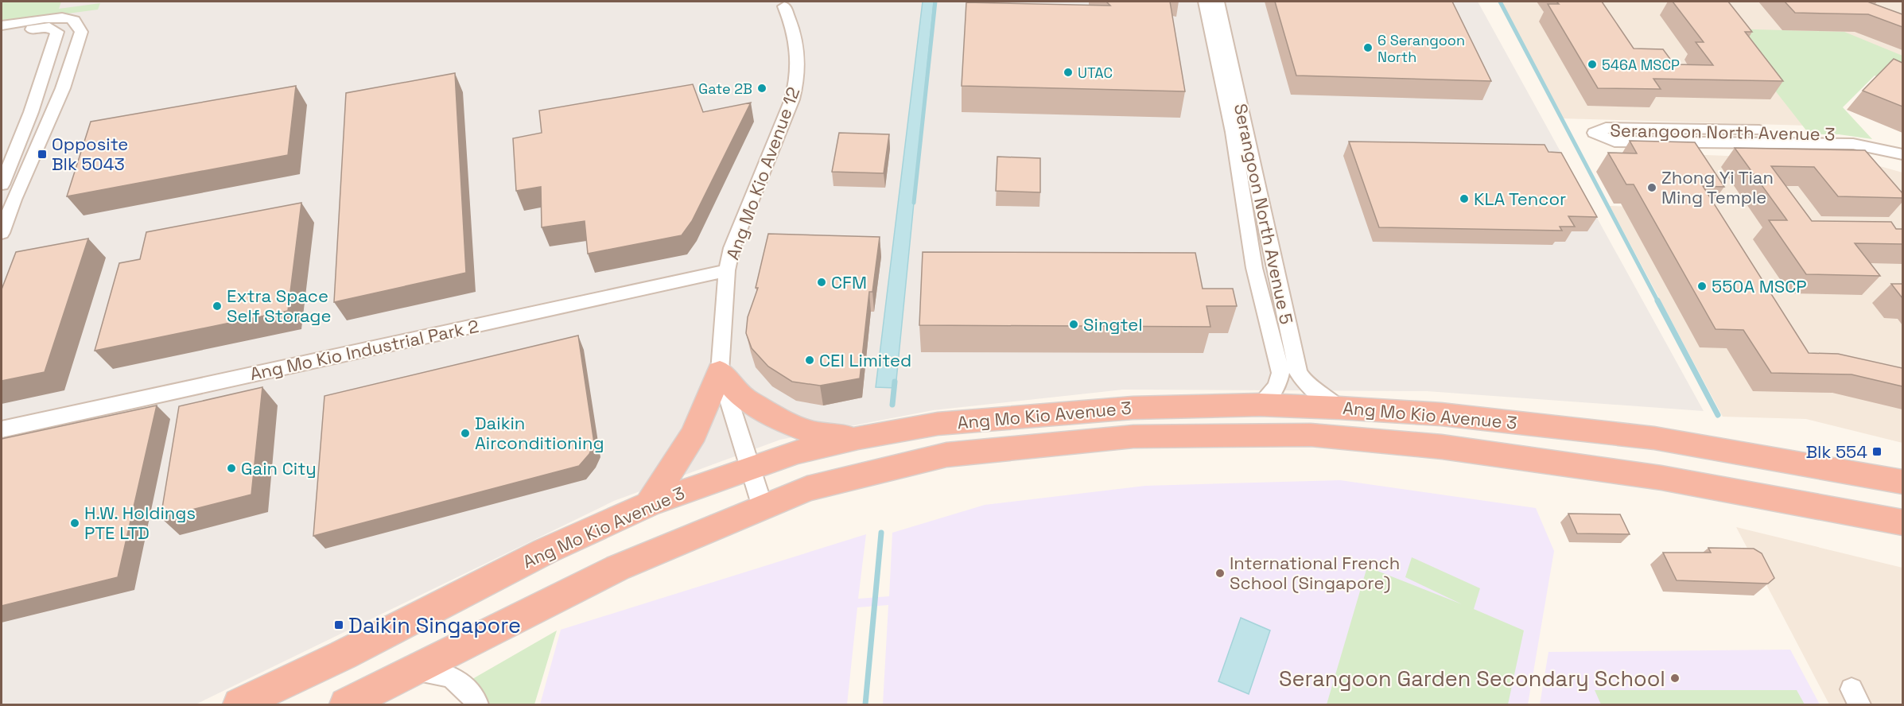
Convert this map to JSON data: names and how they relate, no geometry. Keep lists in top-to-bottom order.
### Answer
{
  "streets": {
    "highway": ["Ang Mo Kio Avenue 3"],
    "street": [
      "Serangoon North Avenue 3",
      "Ang Mo Kio Avenue 12",
      "Serangoon North Avenue 5",
      "Ang Mo Kio Industrial Park 2"
    ]
  },
  "crossings": [
    ["Ang Mo Kio Avenue 12", "Ang Mo Kio Industrial Park 2"],
    ["Ang Mo Kio Avenue 12", "Ang Mo Kio Avenue 3"],
    ["Serangoon North Avenue 5", "Ang Mo Kio Avenue 3"]
  ],
  "places": {
    "other": [
      "6 Serangoon North",
      "546A MSCP",
      "UTAC",
      "Gate 2B",
      "Zhong Yi Tian Ming Temple",
      "KLA Tencor",
      "CFM",
      "550A MSCP",
      "Extra Space Self Storage",
      "Singtel",
      "CEI Limited",
      "Daikin Airconditioning",
      "Gain City",
      "H.W. Holdings PTE LTD",
      "International French School (Singapore)",
      "Serangoon Garden Secondary School"
    ],
    "transit": ["Opposite Blk 5043", "Blk 554", "Daikin Singapore"]
  }
}
